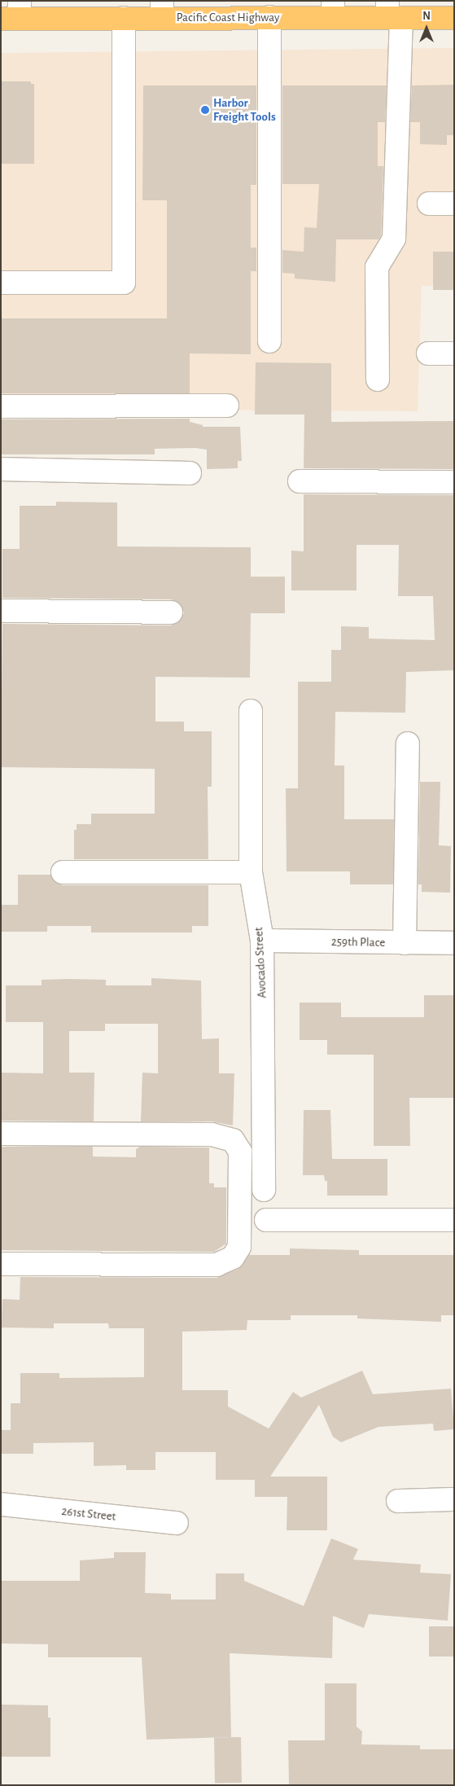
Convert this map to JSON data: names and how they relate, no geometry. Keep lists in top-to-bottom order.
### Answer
{
  "streets": {
    "highway": ["Pacific Coast Highway"],
    "street": ["259th Place", "Avocado Street", "261st Street"]
  },
  "crossings": [
    ["259th Place", "Avocado Street"]
  ],
  "places": ["Harbor Freight Tools"],
  "north": "top"
}
